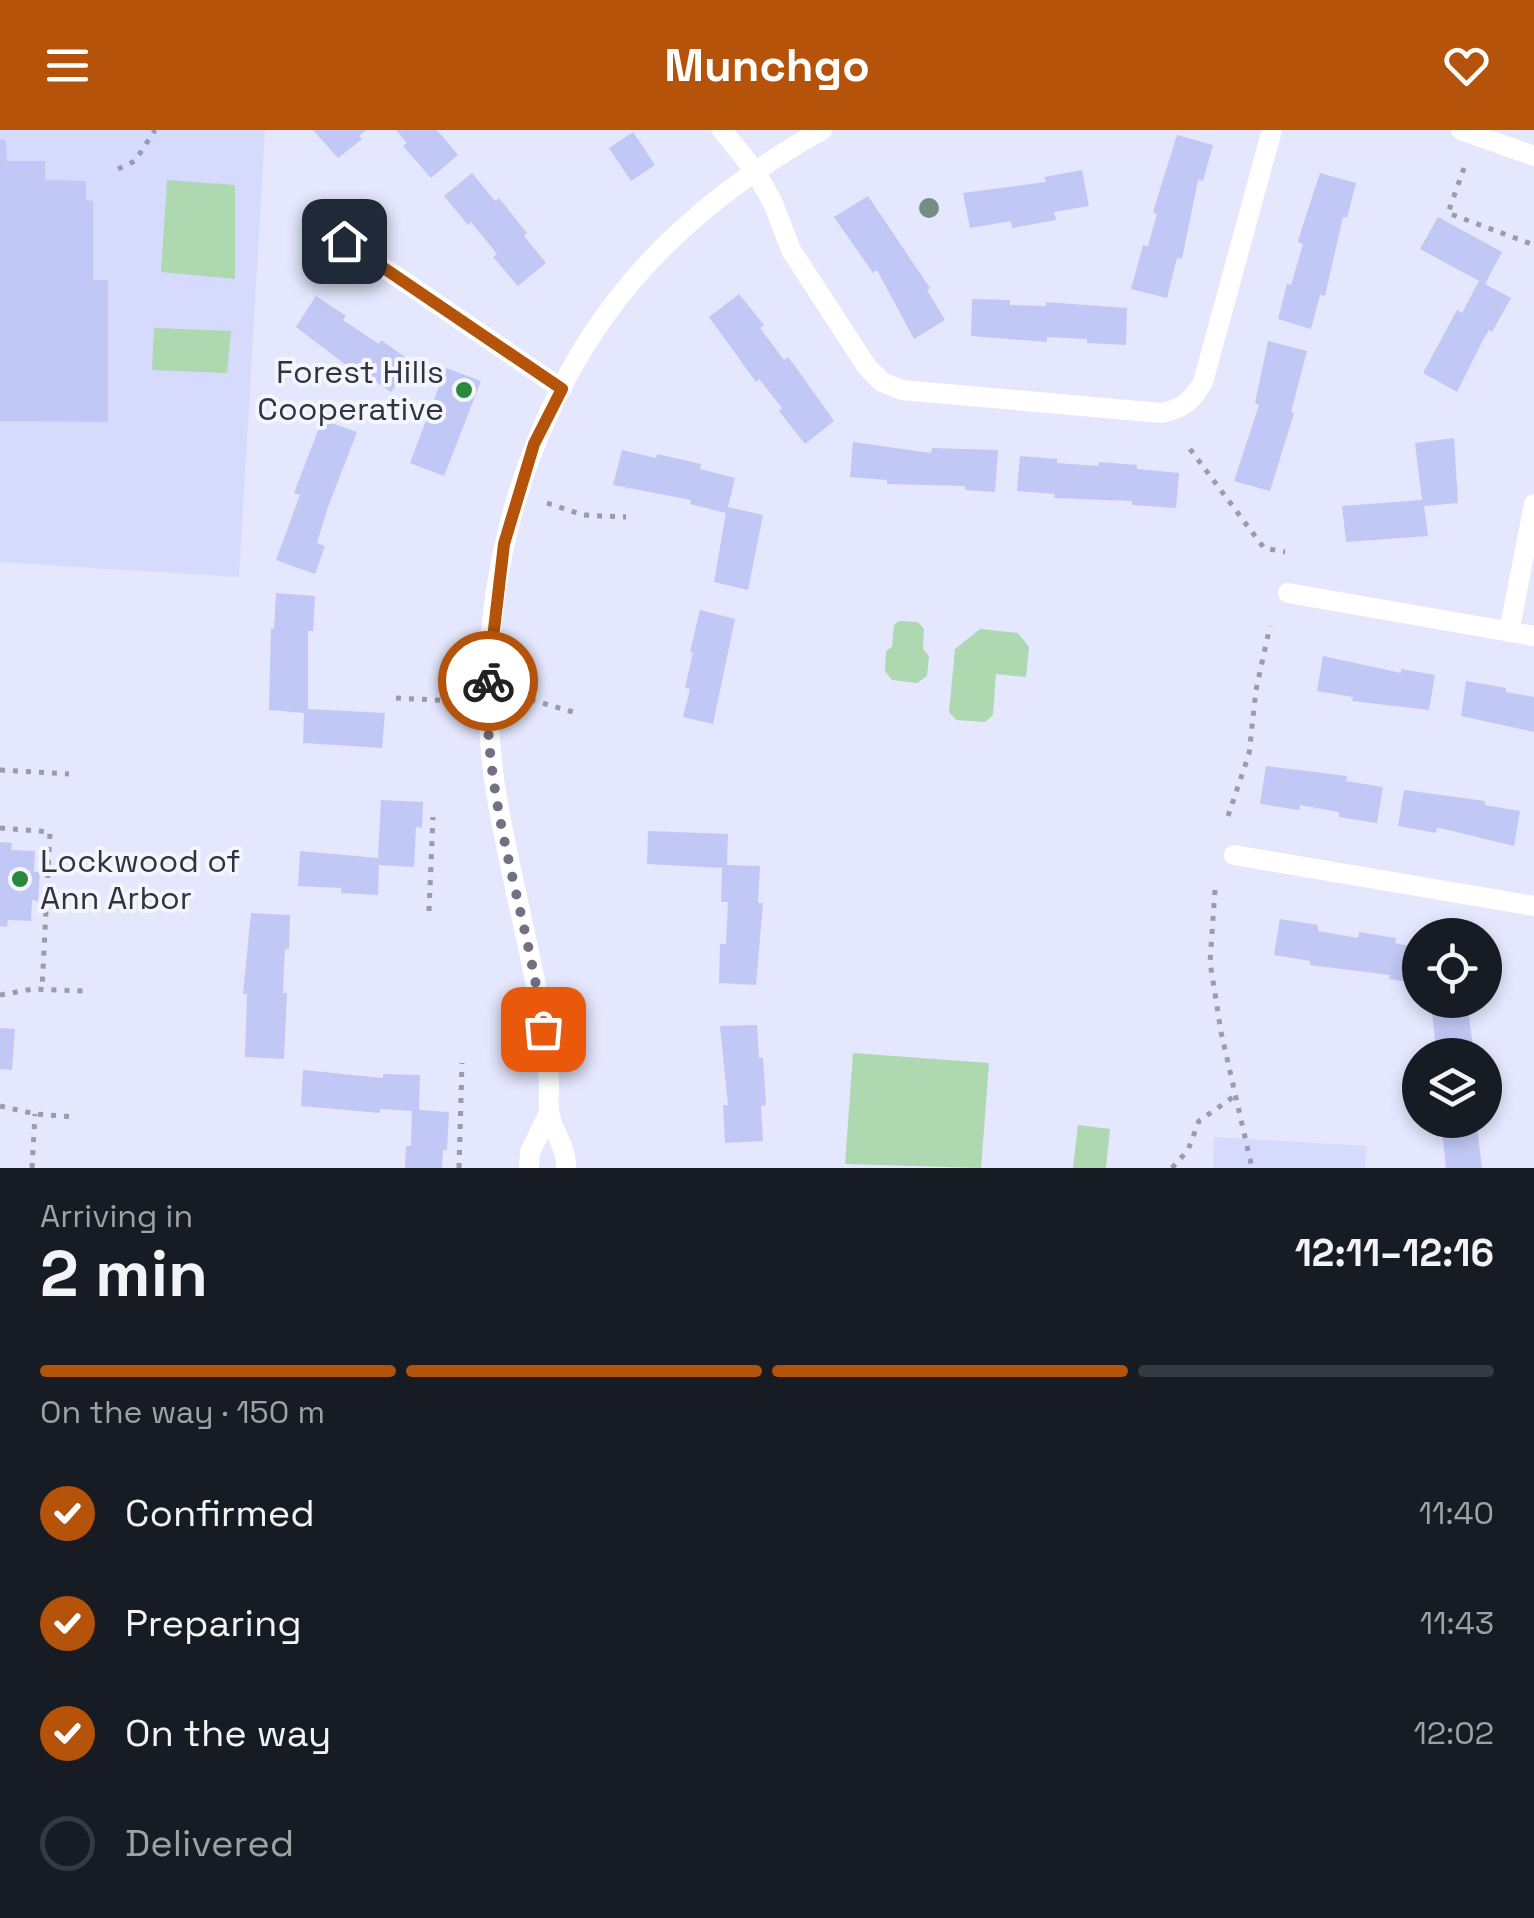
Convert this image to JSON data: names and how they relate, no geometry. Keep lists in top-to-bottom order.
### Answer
{
  "places": ["Forest Hills Cooperative", "Lockwood of Ann Arbor"],
  "page": {
    "header": "Munchgo",
    "heading": ["2 min", "Arriving in", "12:11–12:16"],
    "bar": "On the way · 150 m",
    "list": [
      ["Confirmed", "11:40"],
      ["Preparing", "11:43"],
      ["On the way", "12:02"],
      "Delivered"
    ]
  }
}
